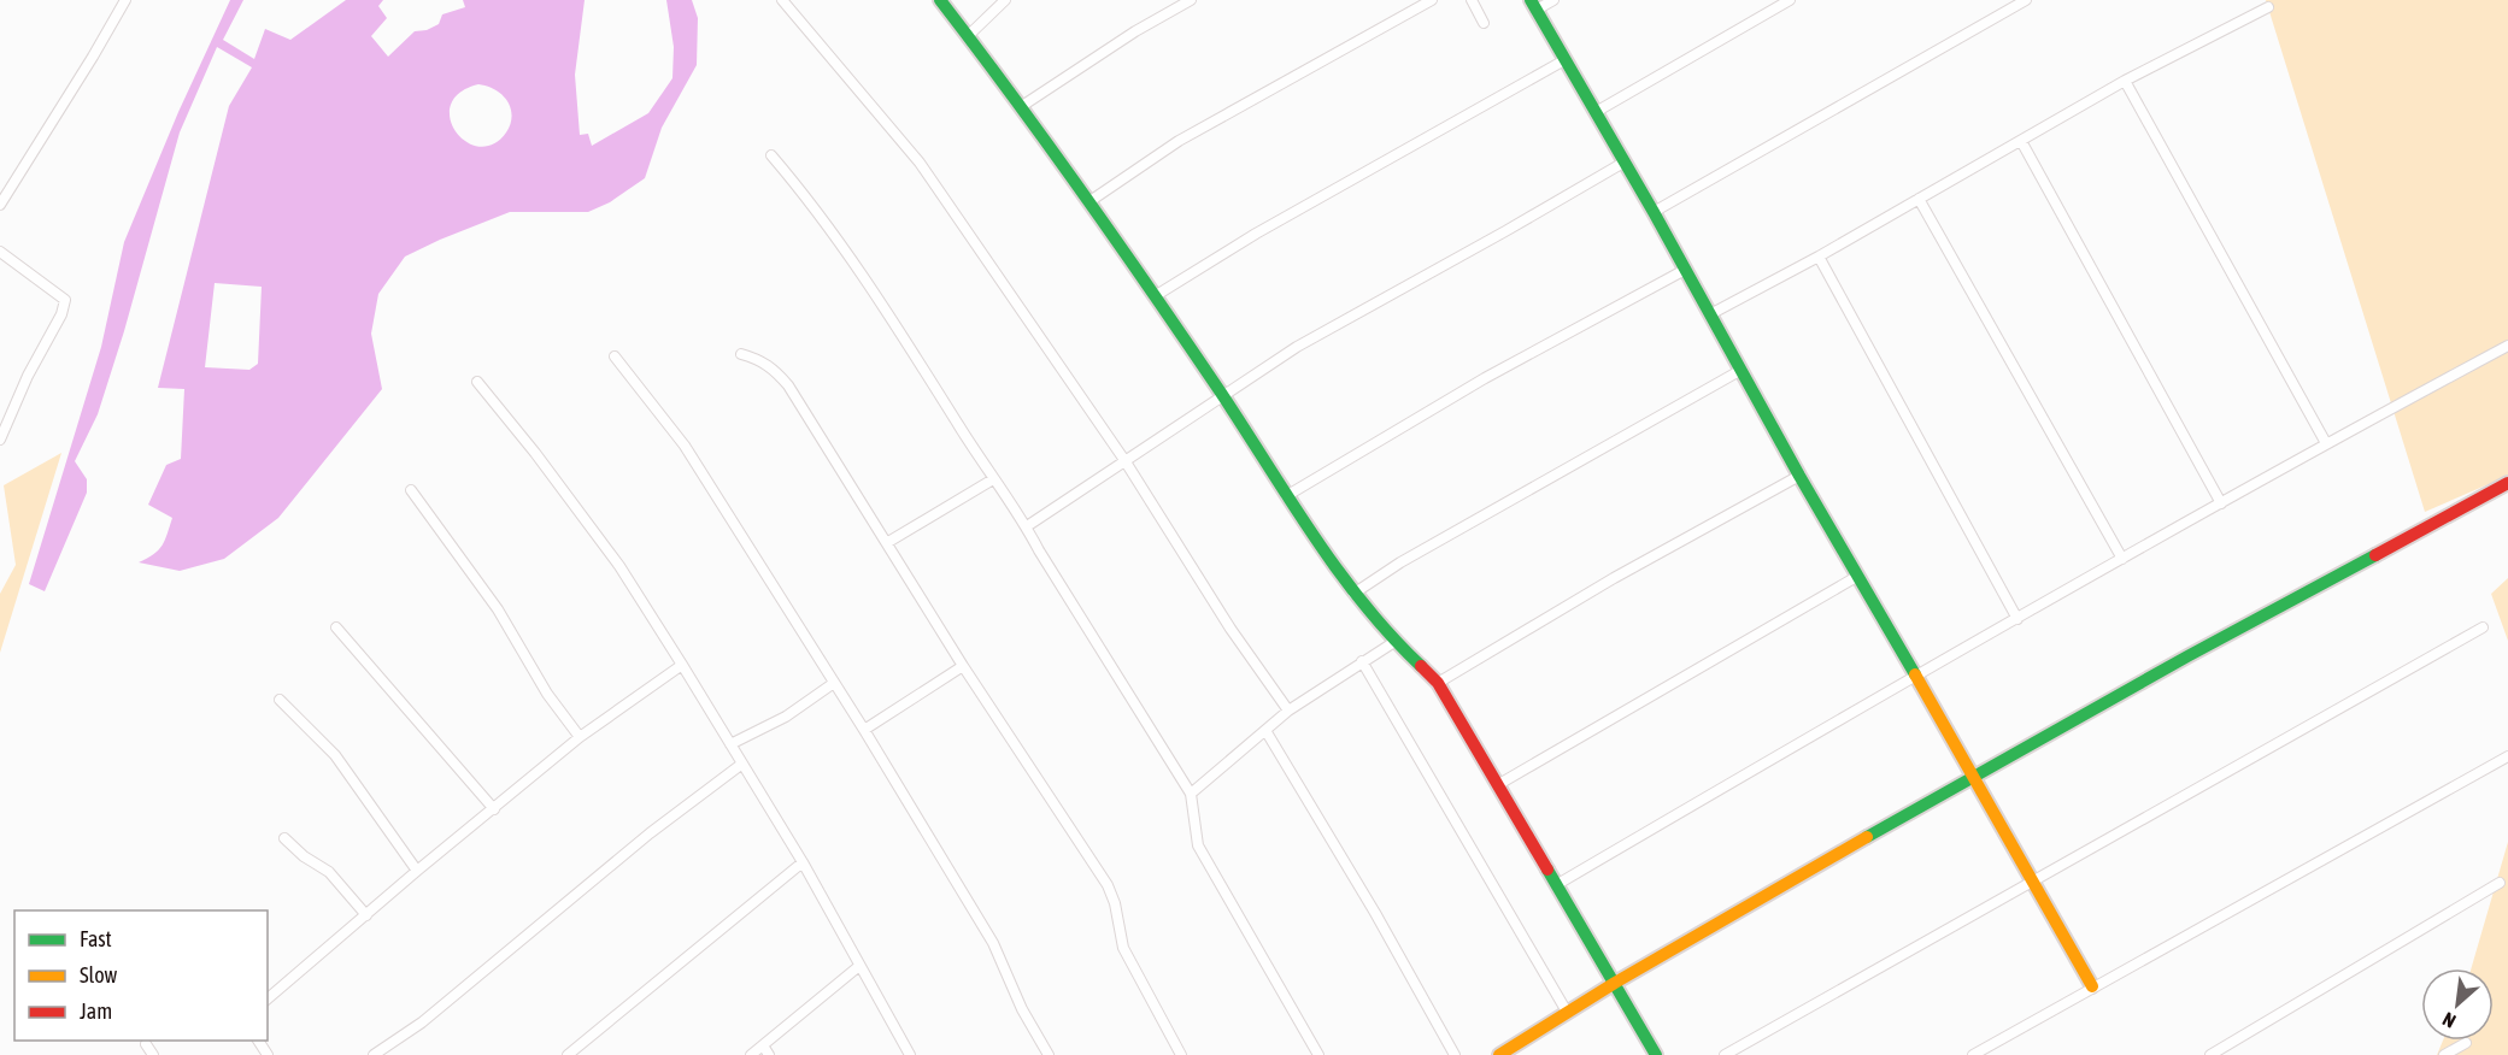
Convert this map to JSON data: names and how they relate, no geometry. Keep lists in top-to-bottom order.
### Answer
{
  "legend": ["Fast", "Slow", "Jam"],
  "north": "bottom left"
}
